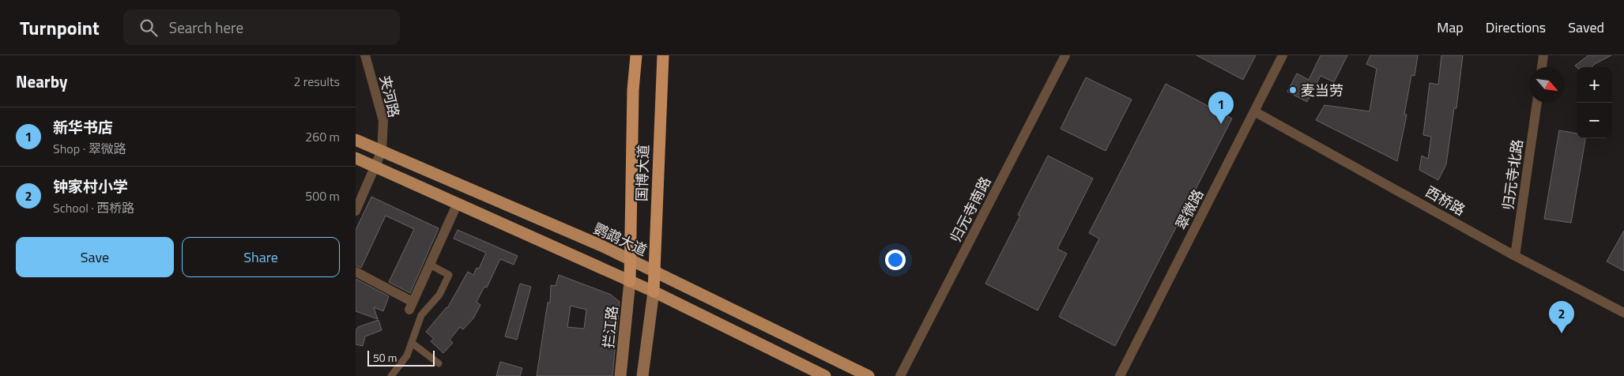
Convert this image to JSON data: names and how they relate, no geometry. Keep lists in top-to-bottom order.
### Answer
{
  "streets": {
    "highway": ["国博大道"],
    "main road": ["鹦鹉大道", "拦江路"],
    "street": [
      "夹河路",
      "归元寺北路",
      "西桥路",
      "归元寺南路",
      "翠微路"
    ]
  },
  "crossings": [
    ["夹河路", "鹦鹉大道"],
    ["国博大道", "鹦鹉大道"],
    ["国博大道", "拦江路"],
    ["归元寺北路", "西桥路"],
    ["西桥路", "翠微路"]
  ],
  "places": ["麦当劳"],
  "scale_bar": "50 m",
  "north": "bottom right",
  "page": {
    "header": "Turnpoint",
    "search": "Search here",
    "nav": ["Map", "Directions", "Saved"],
    "heading": ["Nearby", "2 results"],
    "map_buttons": ["+", "−"],
    "pins": ["1", "2"],
    "list": [
      {
        "mark": "1",
        "name": "新华书店",
        "note": "Shop · 翠微路",
        "value": "260 m"
      },
      {
        "mark": "2",
        "name": "钟家村小学",
        "note": "School · 西桥路",
        "value": "500 m"
      }
    ],
    "buttons": ["Save", "Share"],
    "scale": "50 m"
  }
}
